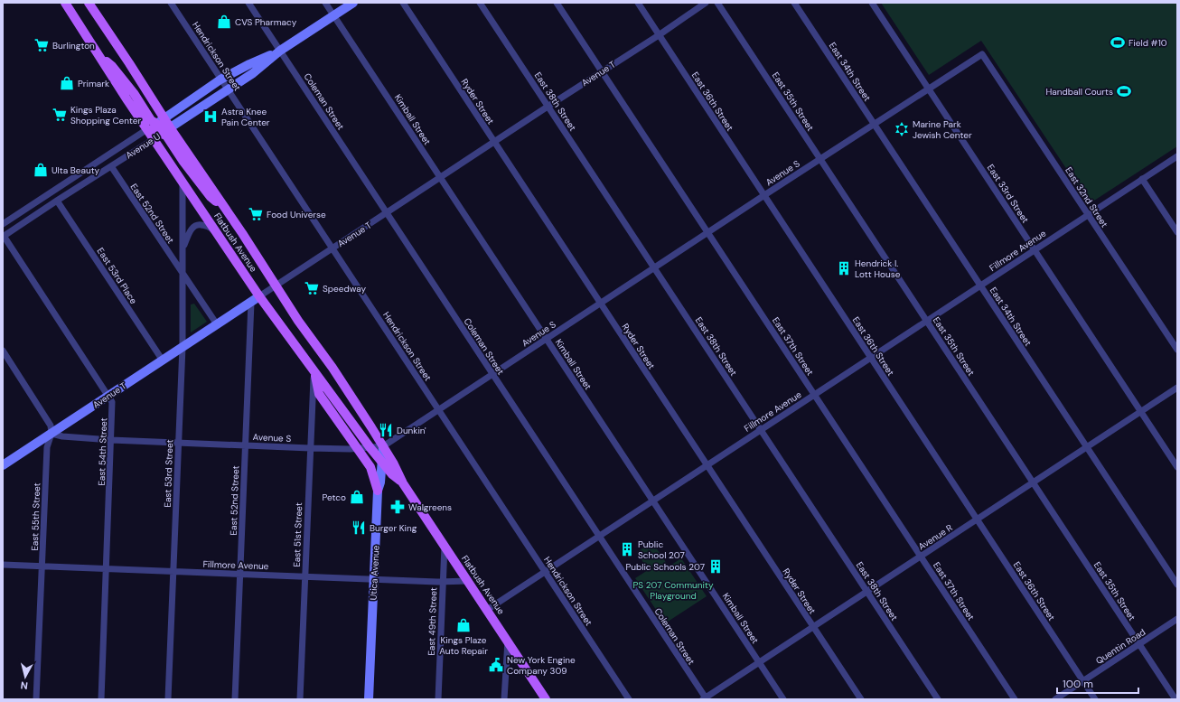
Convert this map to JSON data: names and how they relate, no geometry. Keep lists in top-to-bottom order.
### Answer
{
  "streets": {
    "main road": [
      "Avenue T",
      "Avenue U",
      "Flatbush Avenue",
      "Utica Avenue"
    ],
    "street": [
      "Hendrickson Street",
      "East 34th Street",
      "Coleman Street",
      "Ryder Street",
      "East 38th Street",
      "East 36th Street",
      "East 35th Street",
      "Kimball Street",
      "Avenue S",
      "East 33rd Street",
      "East 32nd Street",
      "East 52nd Street",
      "Fillmore Avenue",
      "East 53rd Place",
      "East 37th Street",
      "East 54th Street",
      "East 53rd Street",
      "East 55th Street",
      "East 51st Street",
      "Avenue R",
      "East 49th Street",
      "Quentin Road"
    ]
  },
  "crossings": [
    ["Hendrickson Street", "Avenue T"],
    ["Hendrickson Street", "Avenue U"],
    ["Hendrickson Street", "Avenue S"],
    ["Hendrickson Street", "Fillmore Avenue"],
    ["East 34th Street", "Avenue S"],
    ["East 34th Street", "Fillmore Avenue"],
    ["East 34th Street", "Avenue R"],
    ["Avenue T", "Coleman Street"],
    ["Avenue T", "Ryder Street"],
    ["Avenue T", "East 38th Street"],
    ["Avenue T", "East 36th Street"],
    ["Avenue T", "Kimball Street"],
    ["Avenue T", "Avenue S"],
    ["Avenue T", "East 52nd Street"],
    ["Avenue T", "Flatbush Avenue"],
    ["Avenue T", "East 53rd Place"],
    ["Avenue T", "East 37th Street"],
    ["Avenue T", "East 54th Street"],
    ["Avenue T", "East 53rd Street"],
    ["Avenue T", "East 55th Street"],
    ["Coleman Street", "Avenue U"],
    ["Coleman Street", "Avenue S"],
    ["Coleman Street", "Fillmore Avenue"],
    ["Coleman Street", "Avenue R"],
    ["Ryder Street", "Avenue S"],
    ["Ryder Street", "Fillmore Avenue"],
    ["Ryder Street", "Avenue R"],
    ["East 38th Street", "Avenue S"],
    ["East 38th Street", "Fillmore Avenue"],
    ["East 38th Street", "Avenue R"],
    ["East 36th Street", "Avenue S"],
    ["East 36th Street", "Fillmore Avenue"],
    ["East 36th Street", "Avenue R"],
    ["East 36th Street", "Quentin Road"],
    ["East 35th Street", "Avenue S"],
    ["East 35th Street", "Fillmore Avenue"],
    ["East 35th Street", "Avenue R"],
    ["East 35th Street", "Quentin Road"],
    ["Kimball Street", "Avenue U"],
    ["Kimball Street", "Avenue S"],
    ["Kimball Street", "Fillmore Avenue"],
    ["Kimball Street", "Avenue R"],
    ["Avenue U", "East 52nd Street"],
    ["Avenue U", "Flatbush Avenue"],
    ["Avenue U", "East 53rd Place"],
    ["Avenue U", "East 54th Street"],
    ["Avenue S", "East 33rd Street"],
    ["Avenue S", "East 32nd Street"],
    ["Avenue S", "East 52nd Street"],
    ["Avenue S", "Flatbush Avenue"],
    ["Avenue S", "East 37th Street"],
    ["Avenue S", "East 54th Street"],
    ["Avenue S", "East 53rd Street"],
    ["Avenue S", "East 55th Street"],
    ["Avenue S", "East 51st Street"],
    ["Avenue S", "Utica Avenue"],
    ["East 33rd Street", "Fillmore Avenue"],
    ["East 33rd Street", "Avenue R"],
    ["East 32nd Street", "Fillmore Avenue"],
    ["East 52nd Street", "Fillmore Avenue"],
    ["East 52nd Street", "East 53rd Street"],
    ["Flatbush Avenue", "Fillmore Avenue"],
    ["Flatbush Avenue", "East 53rd Street"],
    ["Flatbush Avenue", "East 51st Street"],
    ["Flatbush Avenue", "Utica Avenue"],
    ["Flatbush Avenue", "East 49th Street"],
    ["Fillmore Avenue", "East 37th Street"],
    ["Fillmore Avenue", "East 54th Street"],
    ["Fillmore Avenue", "East 53rd Street"],
    ["Fillmore Avenue", "East 55th Street"],
    ["Fillmore Avenue", "East 51st Street"],
    ["Fillmore Avenue", "Utica Avenue"],
    ["Fillmore Avenue", "East 49th Street"],
    ["East 37th Street", "Avenue R"]
  ],
  "parks": ["PS 207 Community Playground"],
  "places": {
    "shop": [
      "CVS Pharmacy",
      "Primark",
      "Ulta Beauty",
      "Petco",
      "Kings Plaze Auto Repair"
    ],
    "sports": ["Field #10", "Handball Courts"],
    "supermarket": [
      "Burlington",
      "Kings Plaza Shopping Center",
      "Food Universe",
      "Speedway"
    ],
    "hospital": ["Astra Knee Pain Center"],
    "synagogue": ["Marine Park Jewish Center"],
    "building": ["Hendrick I. Lott House", "Public School 207", "Public Schools 207"],
    "restaurant": ["Dunkin'", "Burger King"],
    "pharmacy": ["Walgreens"],
    "public building": ["New York Engine Company 309"]
  },
  "scale_bar": "100 m",
  "north": "bottom"
}
